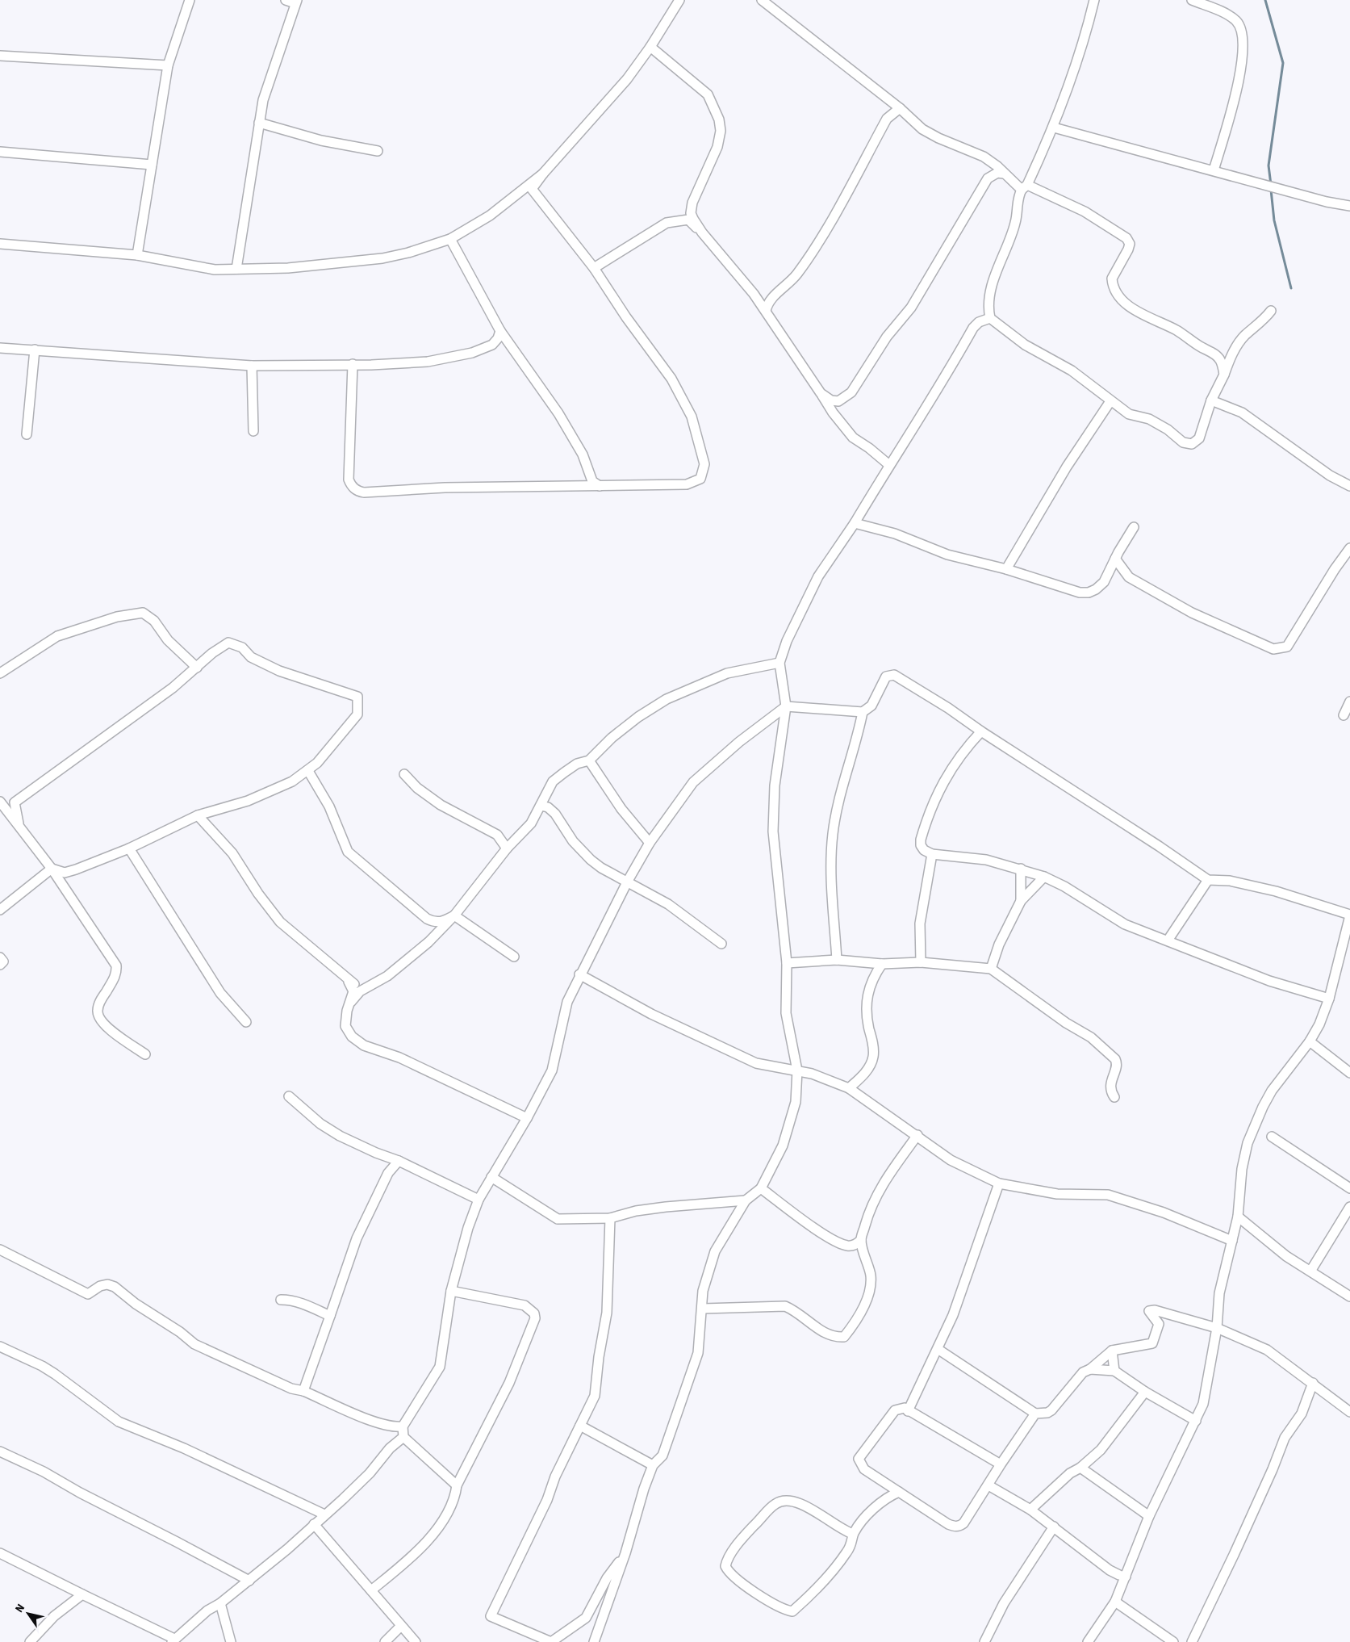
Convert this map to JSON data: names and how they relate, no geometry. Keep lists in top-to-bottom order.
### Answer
{
  "north": "top left"
}
